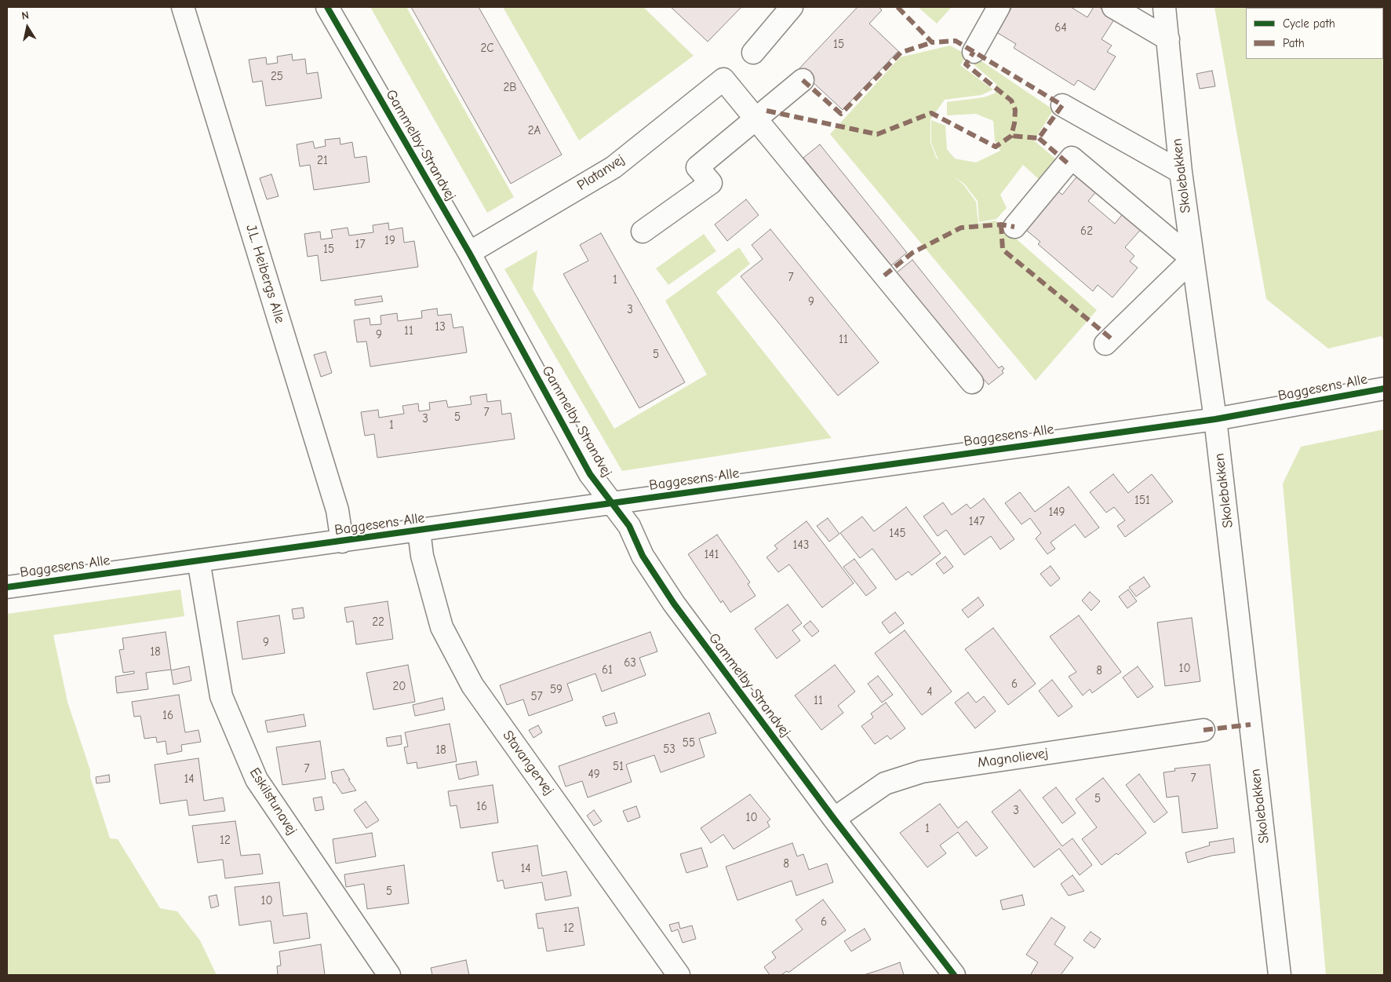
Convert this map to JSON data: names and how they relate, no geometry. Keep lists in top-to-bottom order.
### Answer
{
  "streets": {
    "street": [
      "Gammelby Strandvej",
      "Platanvej",
      "Skolebakken",
      "J.L. Heibergs Alle",
      "Baggesens Alle",
      "Magnolievej",
      "Stavangervej",
      "Eskilstunavej"
    ]
  },
  "crossings": [
    ["Gammelby Strandvej", "Platanvej"],
    ["Gammelby Strandvej", "Baggesens Alle"],
    ["Gammelby Strandvej", "Magnolievej"],
    ["Skolebakken", "Baggesens Alle"],
    ["J.L. Heibergs Alle", "Baggesens Alle"],
    ["Baggesens Alle", "Stavangervej"],
    ["Baggesens Alle", "Eskilstunavej"]
  ],
  "house_numbers": [
    "64",
    "15",
    "2C",
    "25",
    "2B",
    "2A",
    "21",
    "62",
    "19",
    "17",
    "15",
    "7",
    "1",
    "9",
    "3",
    "13",
    "11",
    "9",
    "11",
    "5",
    "7",
    "5",
    "3",
    "1",
    "151",
    "149",
    "147",
    "145",
    "143",
    "141",
    "22",
    "9",
    "18",
    "63",
    "10",
    "61",
    "8",
    "6",
    "20",
    "59",
    "4",
    "57",
    "11",
    "16",
    "55",
    "53",
    "18",
    "51",
    "7",
    "49",
    "7",
    "14",
    "5",
    "16",
    "3",
    "10",
    "1",
    "12",
    "8",
    "14",
    "5",
    "10",
    "6",
    "12"
  ],
  "legend": ["Cycle path", "Path"],
  "north": "top"
}
